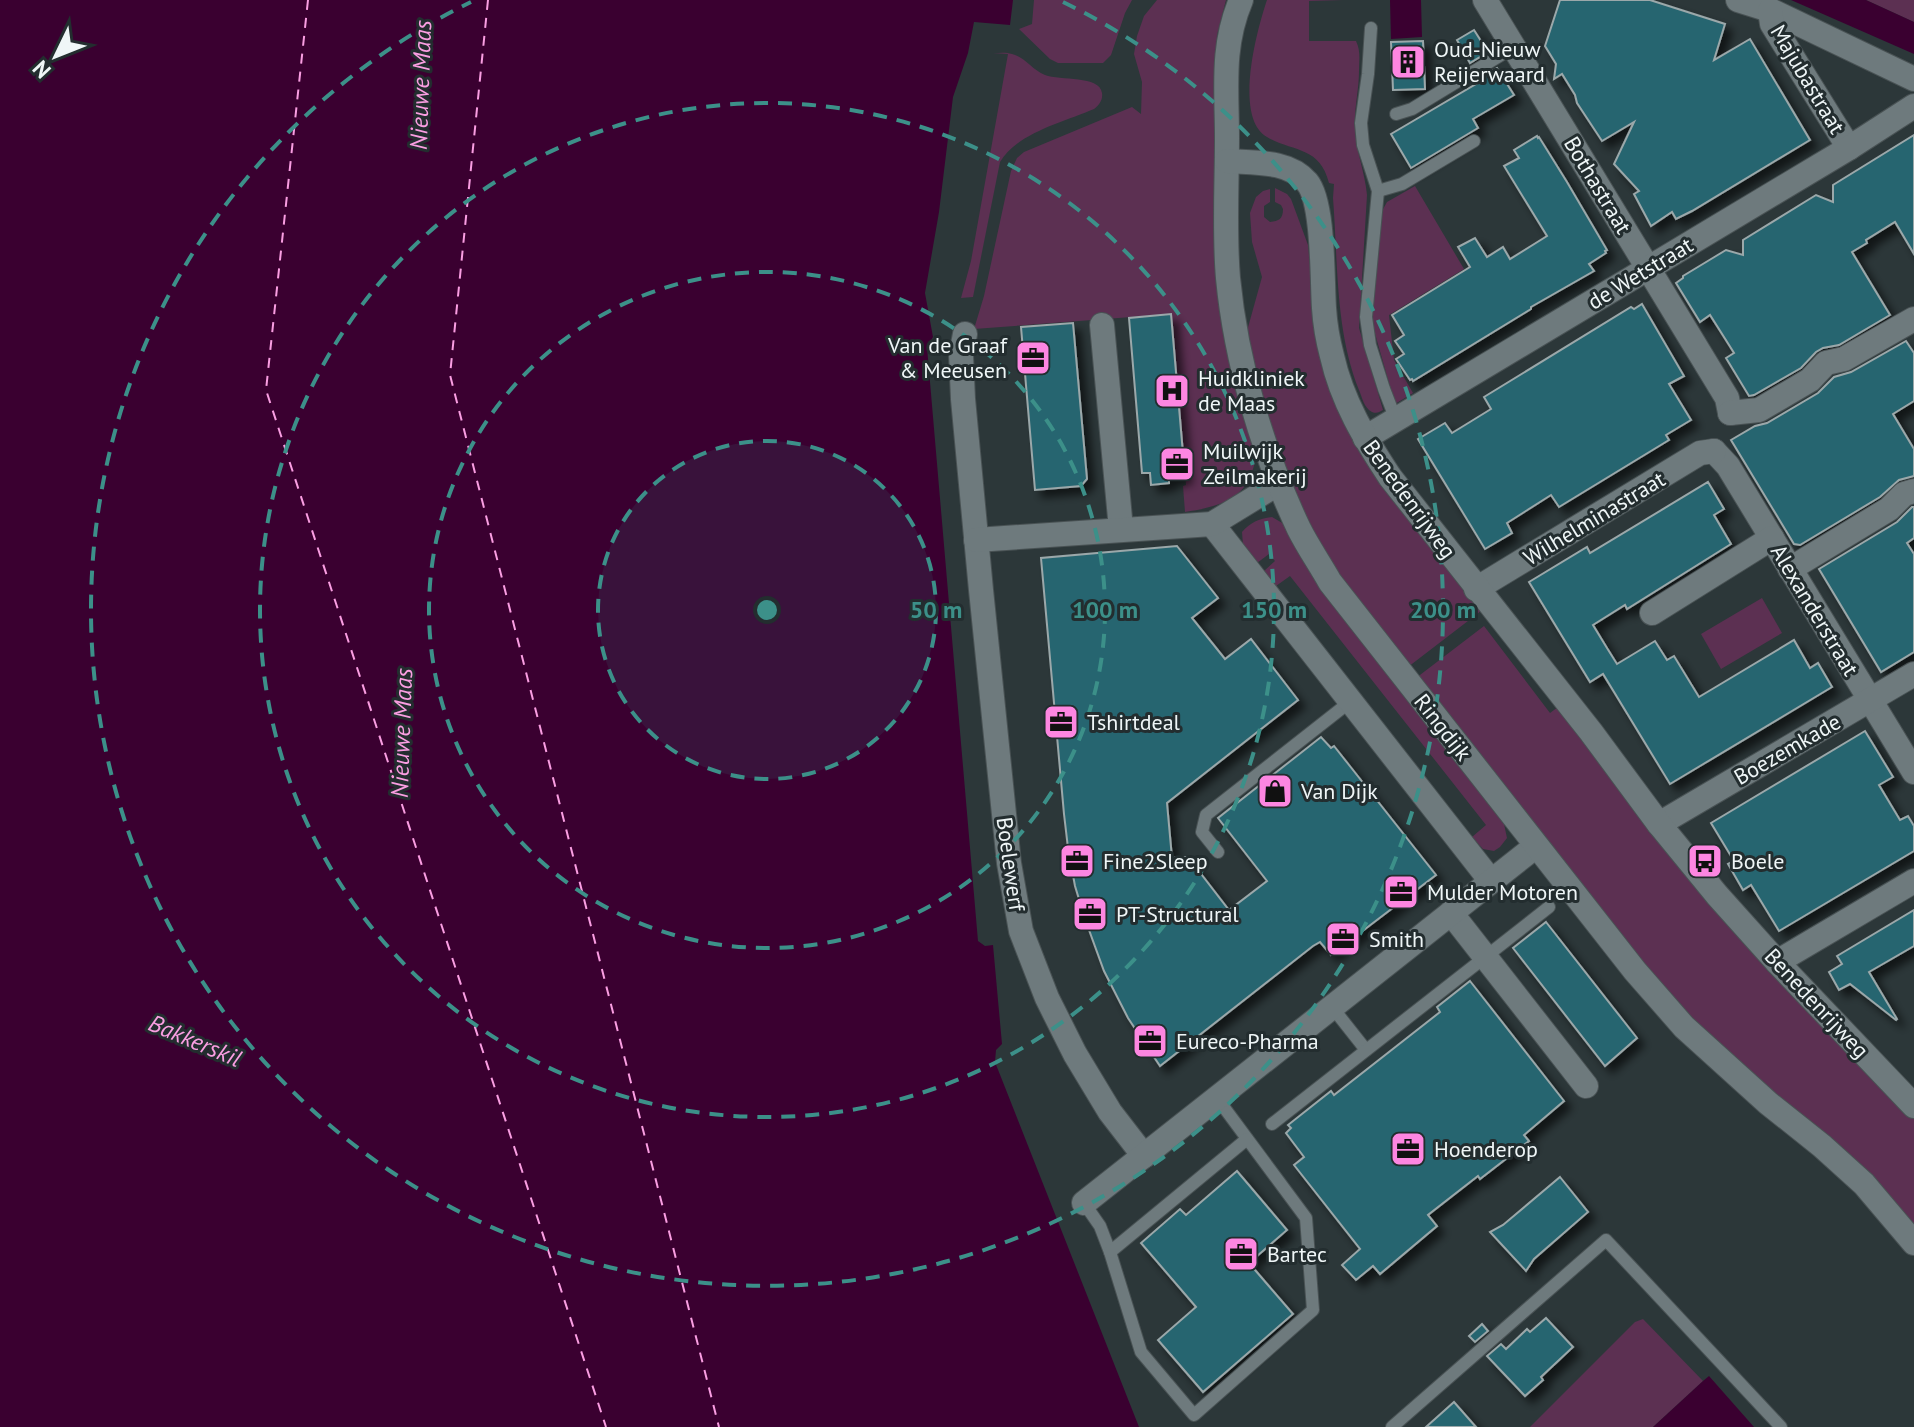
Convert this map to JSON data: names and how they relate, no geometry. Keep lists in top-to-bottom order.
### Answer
{
  "streets": {
    "street": [
      "Majubastraat",
      "Bothastraat",
      "de Wetstraat",
      "Benedenrijweg",
      "Wilhelminastraat",
      "Alexanderstraat",
      "Ringdijk",
      "Boezemkade",
      "Boelewerf"
    ]
  },
  "crossings": [
    ["Majubastraat", "de Wetstraat"],
    ["Bothastraat", "de Wetstraat"],
    ["de Wetstraat", "Benedenrijweg"],
    ["Benedenrijweg", "Wilhelminastraat"],
    ["Benedenrijweg", "Ringdijk"],
    ["Benedenrijweg", "Boezemkade"],
    ["Wilhelminastraat", "Alexanderstraat"],
    ["Alexanderstraat", "Boezemkade"]
  ],
  "water": ["Nieuwe Maas", "Bakkerskil"],
  "places": {
    "building": ["Oud-Nieuw Reijerwaard"],
    "office": [
      "Van de Graaf & Meeusen",
      "Muilwijk Zeilmakerij",
      "Tshirtdeal",
      "Fine2Sleep",
      "Mulder Motoren",
      "PT-Structural",
      "Smith",
      "Eureco-Pharma",
      "Hoenderop",
      "Bartec"
    ],
    "hospital": ["Huidkliniek de Maas"],
    "shop": ["Van Dijk"],
    "bus stop": ["Boele"]
  },
  "north": "bottom left",
  "rings": [
    "50 m",
    "100 m",
    "150 m",
    "200 m"
  ]
}
